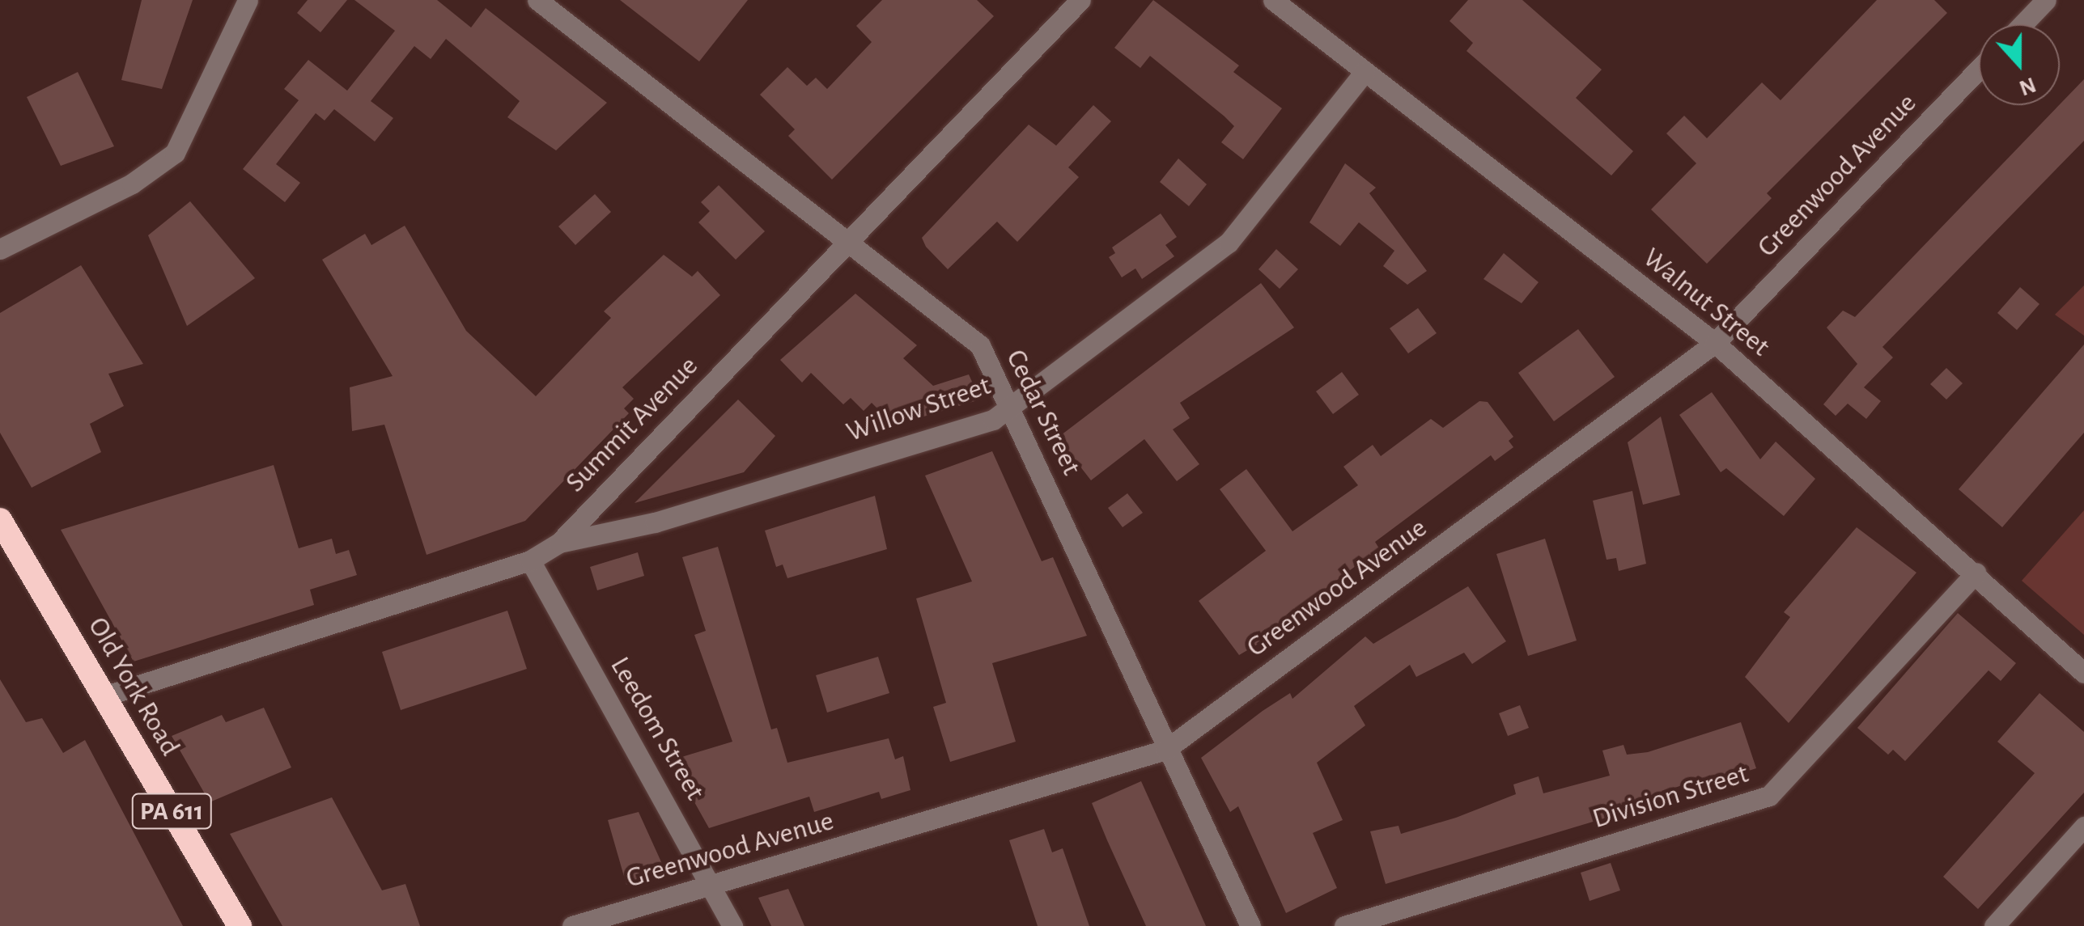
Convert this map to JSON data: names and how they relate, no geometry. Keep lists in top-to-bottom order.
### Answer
{
  "streets": {
    "highway": ["Old York Road", "PA 611"],
    "street": [
      "Greenwood Avenue",
      "Walnut Street",
      "Willow Street",
      "Cedar Street",
      "Summit Avenue",
      "Leedom Street",
      "Division Street"
    ]
  },
  "crossings": [
    ["Greenwood Avenue", "Walnut Street"],
    ["Greenwood Avenue", "Cedar Street"],
    ["Greenwood Avenue", "Leedom Street"],
    ["Walnut Street", "Willow Street"],
    ["Walnut Street", "Division Street"],
    ["Willow Street", "Cedar Street"],
    ["Willow Street", "Summit Avenue"],
    ["Cedar Street", "Summit Avenue"],
    ["Summit Avenue", "Old York Road"],
    ["Summit Avenue", "Leedom Street"]
  ],
  "north": "bottom"
}
